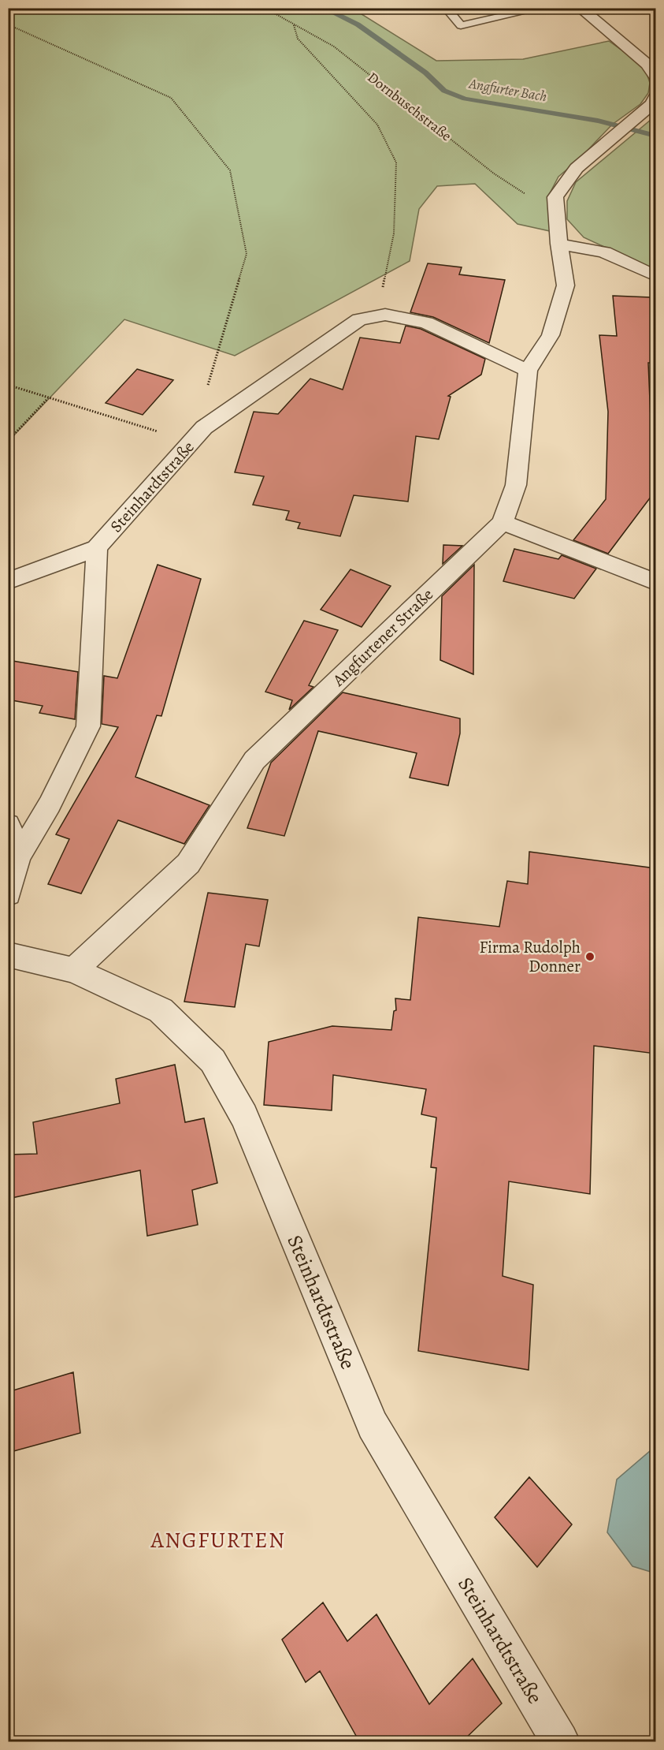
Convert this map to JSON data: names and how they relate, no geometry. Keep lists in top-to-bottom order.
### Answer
{
  "streets": {
    "street": ["Steinhardtstraße", "Angfurtener Straße"],
    "path": ["Dornbuschstraße"]
  },
  "crossings": [
    ["Dornbuschstraße", "Angfurtener Straße"],
    ["Steinhardtstraße", "Angfurtener Straße"]
  ],
  "districts": ["ANGFURTEN"],
  "water": ["Angfurter Bach"],
  "places": ["Firma Rudolph Donner"]
}
